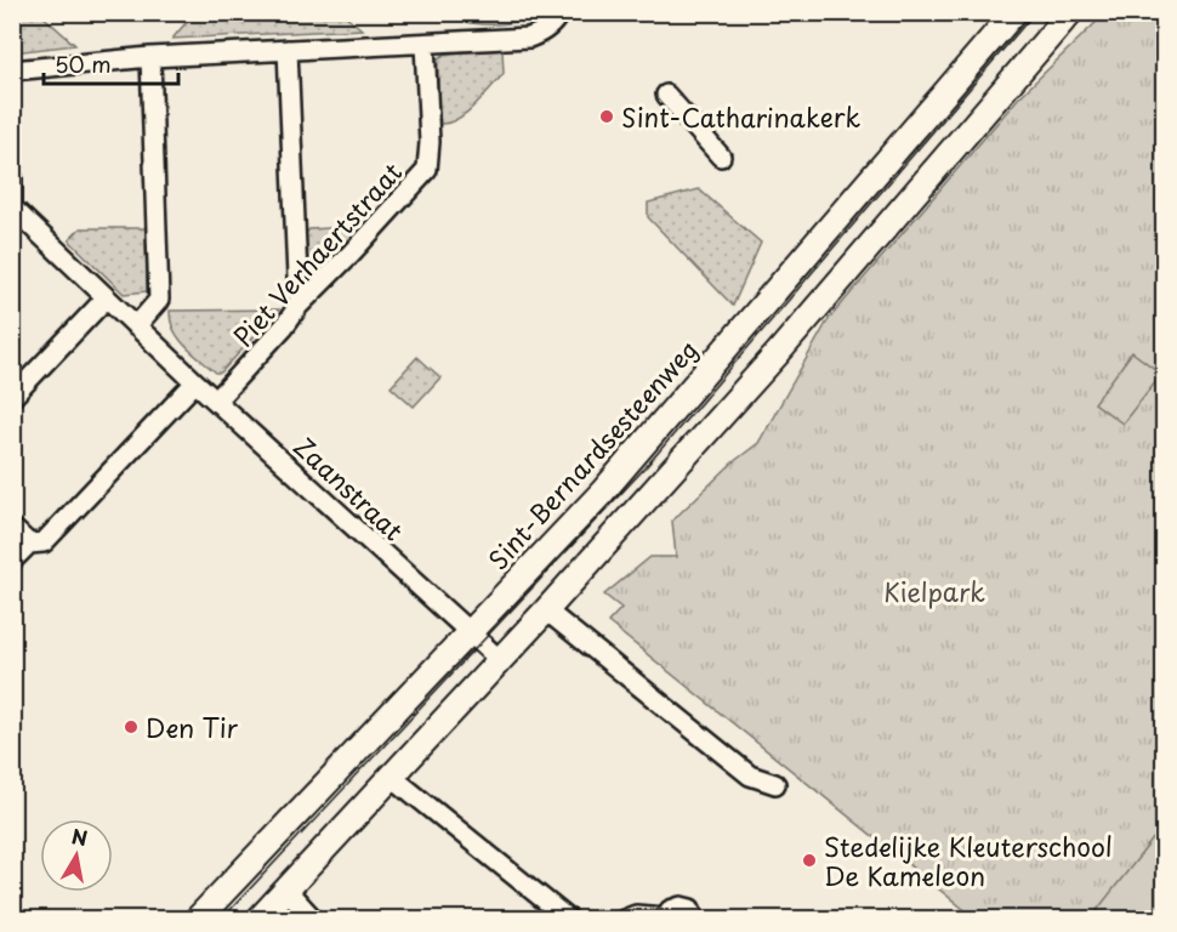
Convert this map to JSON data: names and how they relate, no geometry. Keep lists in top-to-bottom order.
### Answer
{
  "streets": {
    "street": ["Piet Verhaertstraat", "Sint-Bernardsesteenweg", "Zaanstraat"]
  },
  "crossings": [
    ["Piet Verhaertstraat", "Zaanstraat"],
    ["Sint-Bernardsesteenweg", "Zaanstraat"]
  ],
  "parks": ["Kielpark"],
  "places": ["Sint-Catharinakerk", "Den Tir", "Stedelijke Kleuterschool De Kameleon"],
  "scale_bar": "50 m",
  "north": "top"
}
